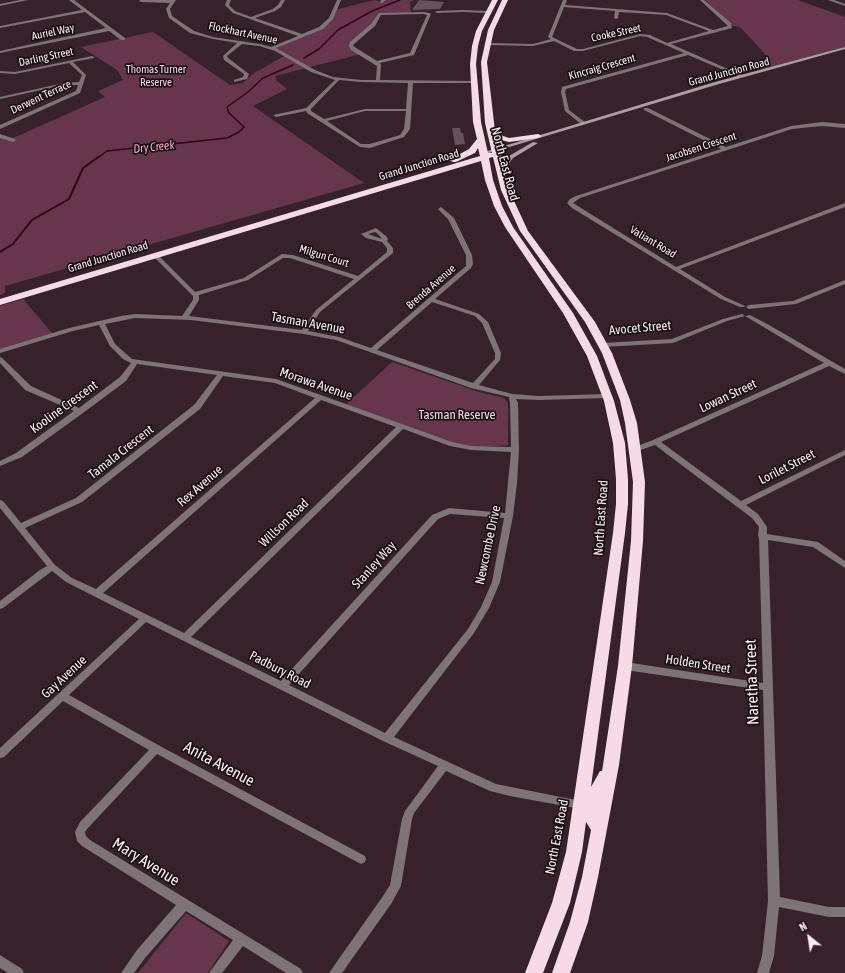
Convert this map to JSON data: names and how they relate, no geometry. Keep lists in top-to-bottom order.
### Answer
{
  "streets": {
    "highway": ["Grand Junction Road", "North East Road", "Avocet Street"],
    "street": [
      "Auriel Way",
      "Flockhart Avenue",
      "Cooke Street",
      "Darling Street",
      "Kincraig Crescent",
      "Derwent Terrace",
      "Jacobsen Crescent",
      "Valiant Road",
      "Milgun Court",
      "Brenda Avenue",
      "Tasman Avenue",
      "Morawa Avenue",
      "Lowan Street",
      "Kooline Crescent",
      "Tamala Crescent",
      "Lorilet Street",
      "Rex Avenue",
      "Willson Road",
      "Newcombe Drive",
      "Stanley Way",
      "Holden Street",
      "Padbury Road",
      "Gay Avenue",
      "Naretha Street",
      "Anita Avenue",
      "Mary Avenue"
    ]
  },
  "crossings": [
    ["Flockhart Avenue", "North East Road"],
    ["Cooke Street", "Kincraig Crescent"],
    ["Cooke Street", "Grand Junction Road"],
    ["Darling Street", "Derwent Terrace"],
    ["Kincraig Crescent", "Grand Junction Road"],
    ["Grand Junction Road", "North East Road"],
    ["Jacobsen Crescent", "Valiant Road"],
    ["North East Road", "Tasman Avenue"],
    ["North East Road", "Avocet Street"],
    ["North East Road", "Lowan Street"],
    ["North East Road", "Holden Street"],
    ["North East Road", "Padbury Road"],
    ["Valiant Road", "Avocet Street"],
    ["Valiant Road", "Lowan Street"],
    ["Brenda Avenue", "Tasman Avenue"],
    ["Tasman Avenue", "Morawa Avenue"],
    ["Tasman Avenue", "Newcombe Drive"],
    ["Morawa Avenue", "Kooline Crescent"],
    ["Morawa Avenue", "Tamala Crescent"],
    ["Morawa Avenue", "Rex Avenue"],
    ["Morawa Avenue", "Willson Road"],
    ["Morawa Avenue", "Newcombe Drive"],
    ["Lowan Street", "Naretha Street"],
    ["Tamala Crescent", "Padbury Road"],
    ["Lorilet Street", "Naretha Street"],
    ["Rex Avenue", "Padbury Road"],
    ["Willson Road", "Padbury Road"],
    ["Newcombe Drive", "Stanley Way"],
    ["Newcombe Drive", "Padbury Road"],
    ["Stanley Way", "Padbury Road"],
    ["Holden Street", "Naretha Street"],
    ["Padbury Road", "Gay Avenue"],
    ["Gay Avenue", "Anita Avenue"],
    ["Anita Avenue", "Mary Avenue"]
  ],
  "water": ["Dry Creek"],
  "parks": ["Thomas Turner Reserve", "Tasman Reserve"],
  "north": "top left"
}
